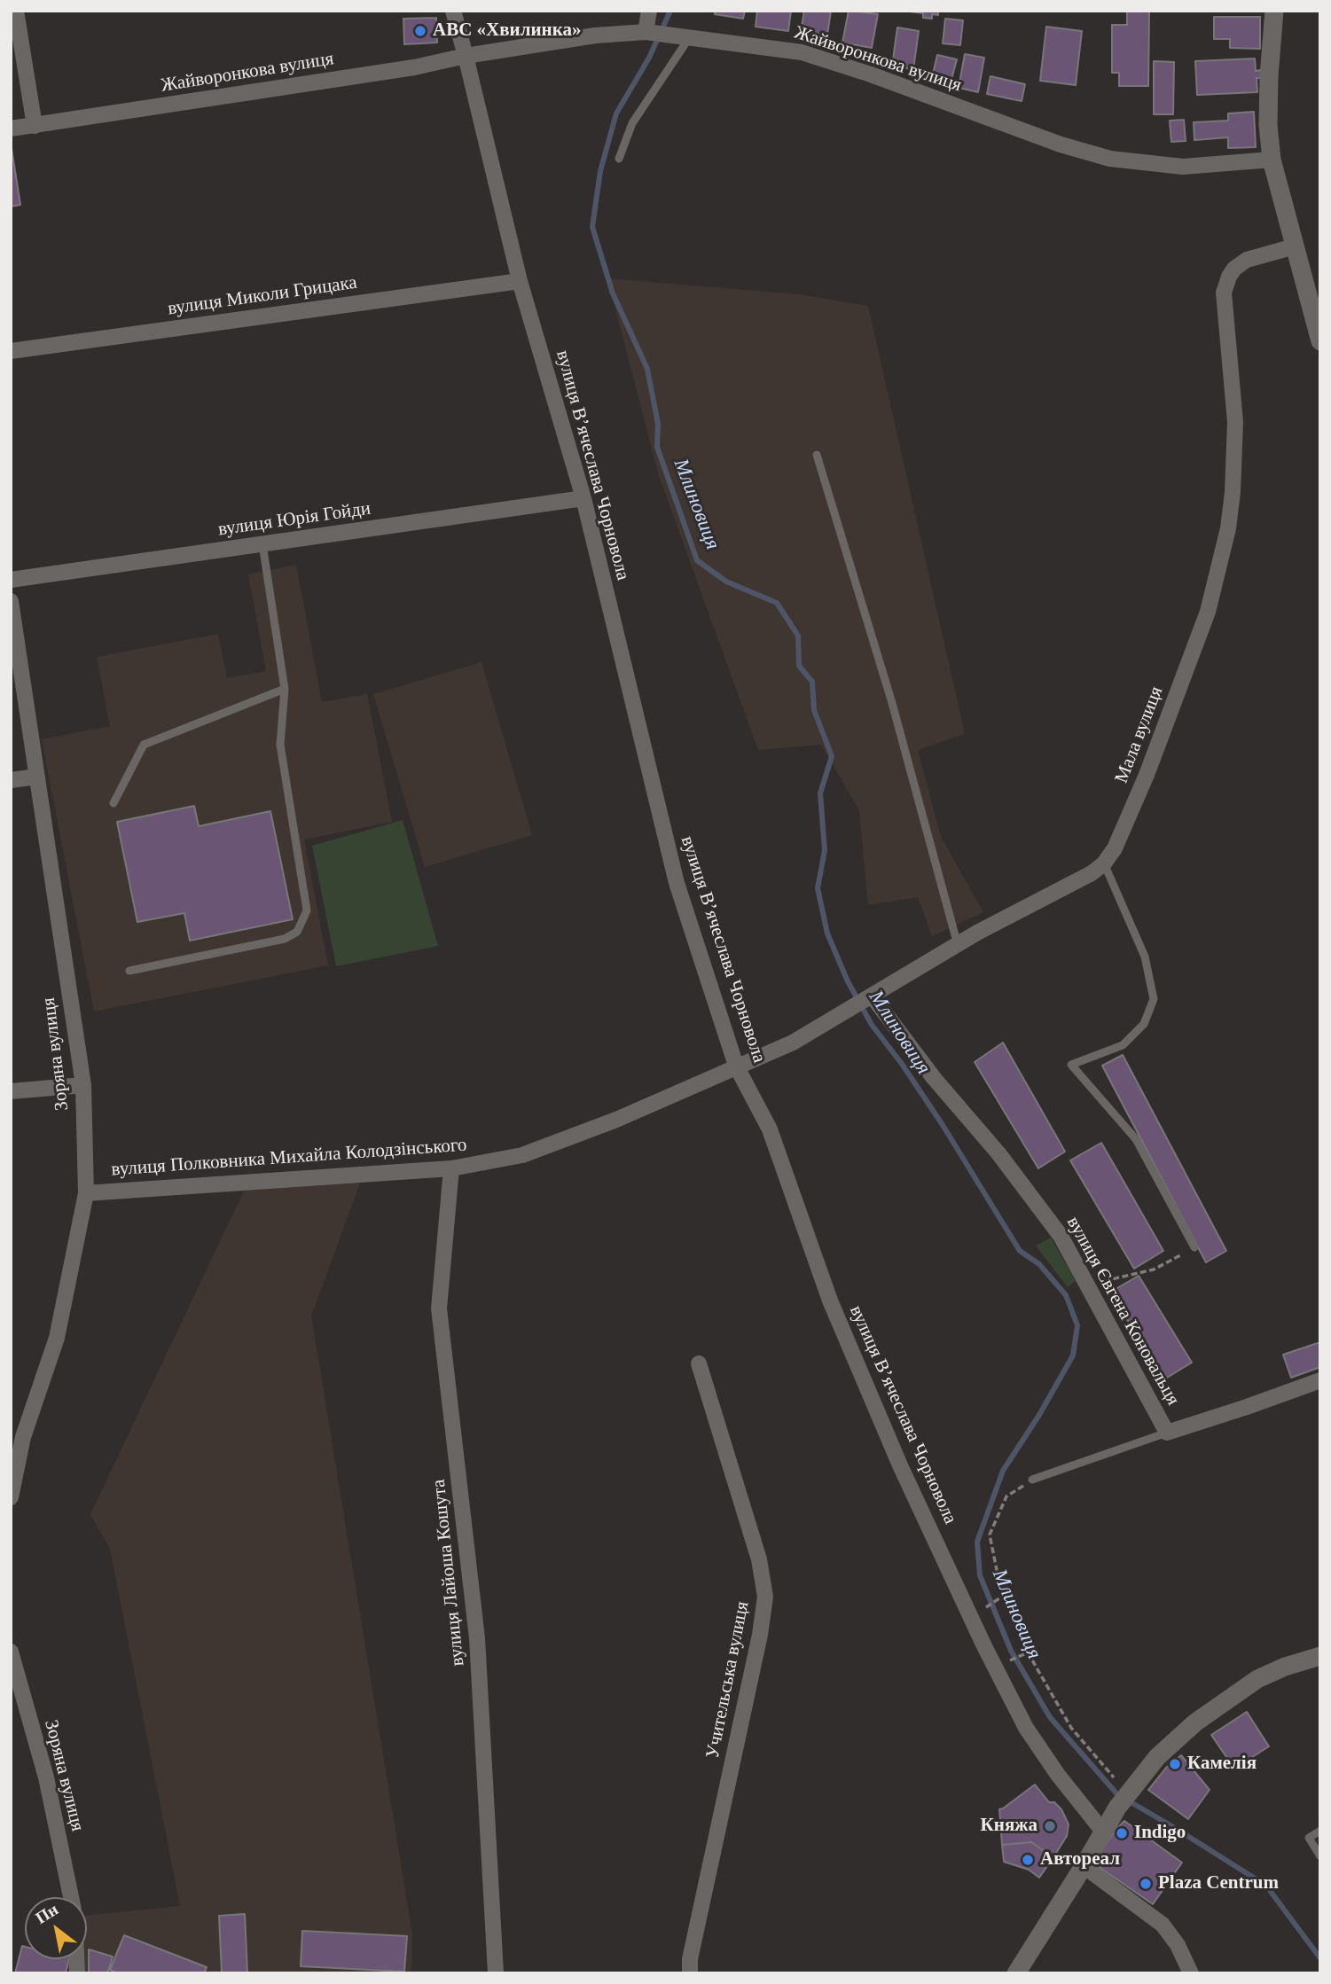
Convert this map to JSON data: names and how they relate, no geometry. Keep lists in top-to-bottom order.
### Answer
{
  "streets": {
    "street": [
      "Жайворонкова вулиця",
      "вулиця Миколи Грицака",
      "вулиця Вʼячеслава Чорновола",
      "вулиця Юрія Гойди",
      "Мала вулиця",
      "Зоряна вулиця",
      "вулиця Полковника Михайла Колодзінського",
      "вулиця Євгена Коновальця",
      "вулиця Лайоша Кошута",
      "Учительська вулиця"
    ]
  },
  "crossings": [
    ["Жайворонкова вулиця", "вулиця Вʼячеслава Чорновола"],
    ["вулиця Миколи Грицака", "вулиця Вʼячеслава Чорновола"],
    ["вулиця Вʼячеслава Чорновола", "вулиця Юрія Гойди"],
    ["вулиця Вʼячеслава Чорновола", "Мала вулиця"],
    ["вулиця Вʼячеслава Чорновола", "вулиця Полковника Михайла Колодзінського"],
    ["Мала вулиця", "вулиця Полковника Михайла Колодзінського"],
    ["Мала вулиця", "вулиця Євгена Коновальця"],
    ["Зоряна вулиця", "вулиця Полковника Михайла Колодзінського"],
    ["вулиця Полковника Михайла Колодзінського", "вулиця Лайоша Кошута"]
  ],
  "water": ["Млиновиця"],
  "places": [
    "АВС «Хвилинка»",
    "Камелія",
    "Княжа",
    "Indigo",
    "Автореал",
    "Plaza Centrum"
  ],
  "north": "top left"
}
